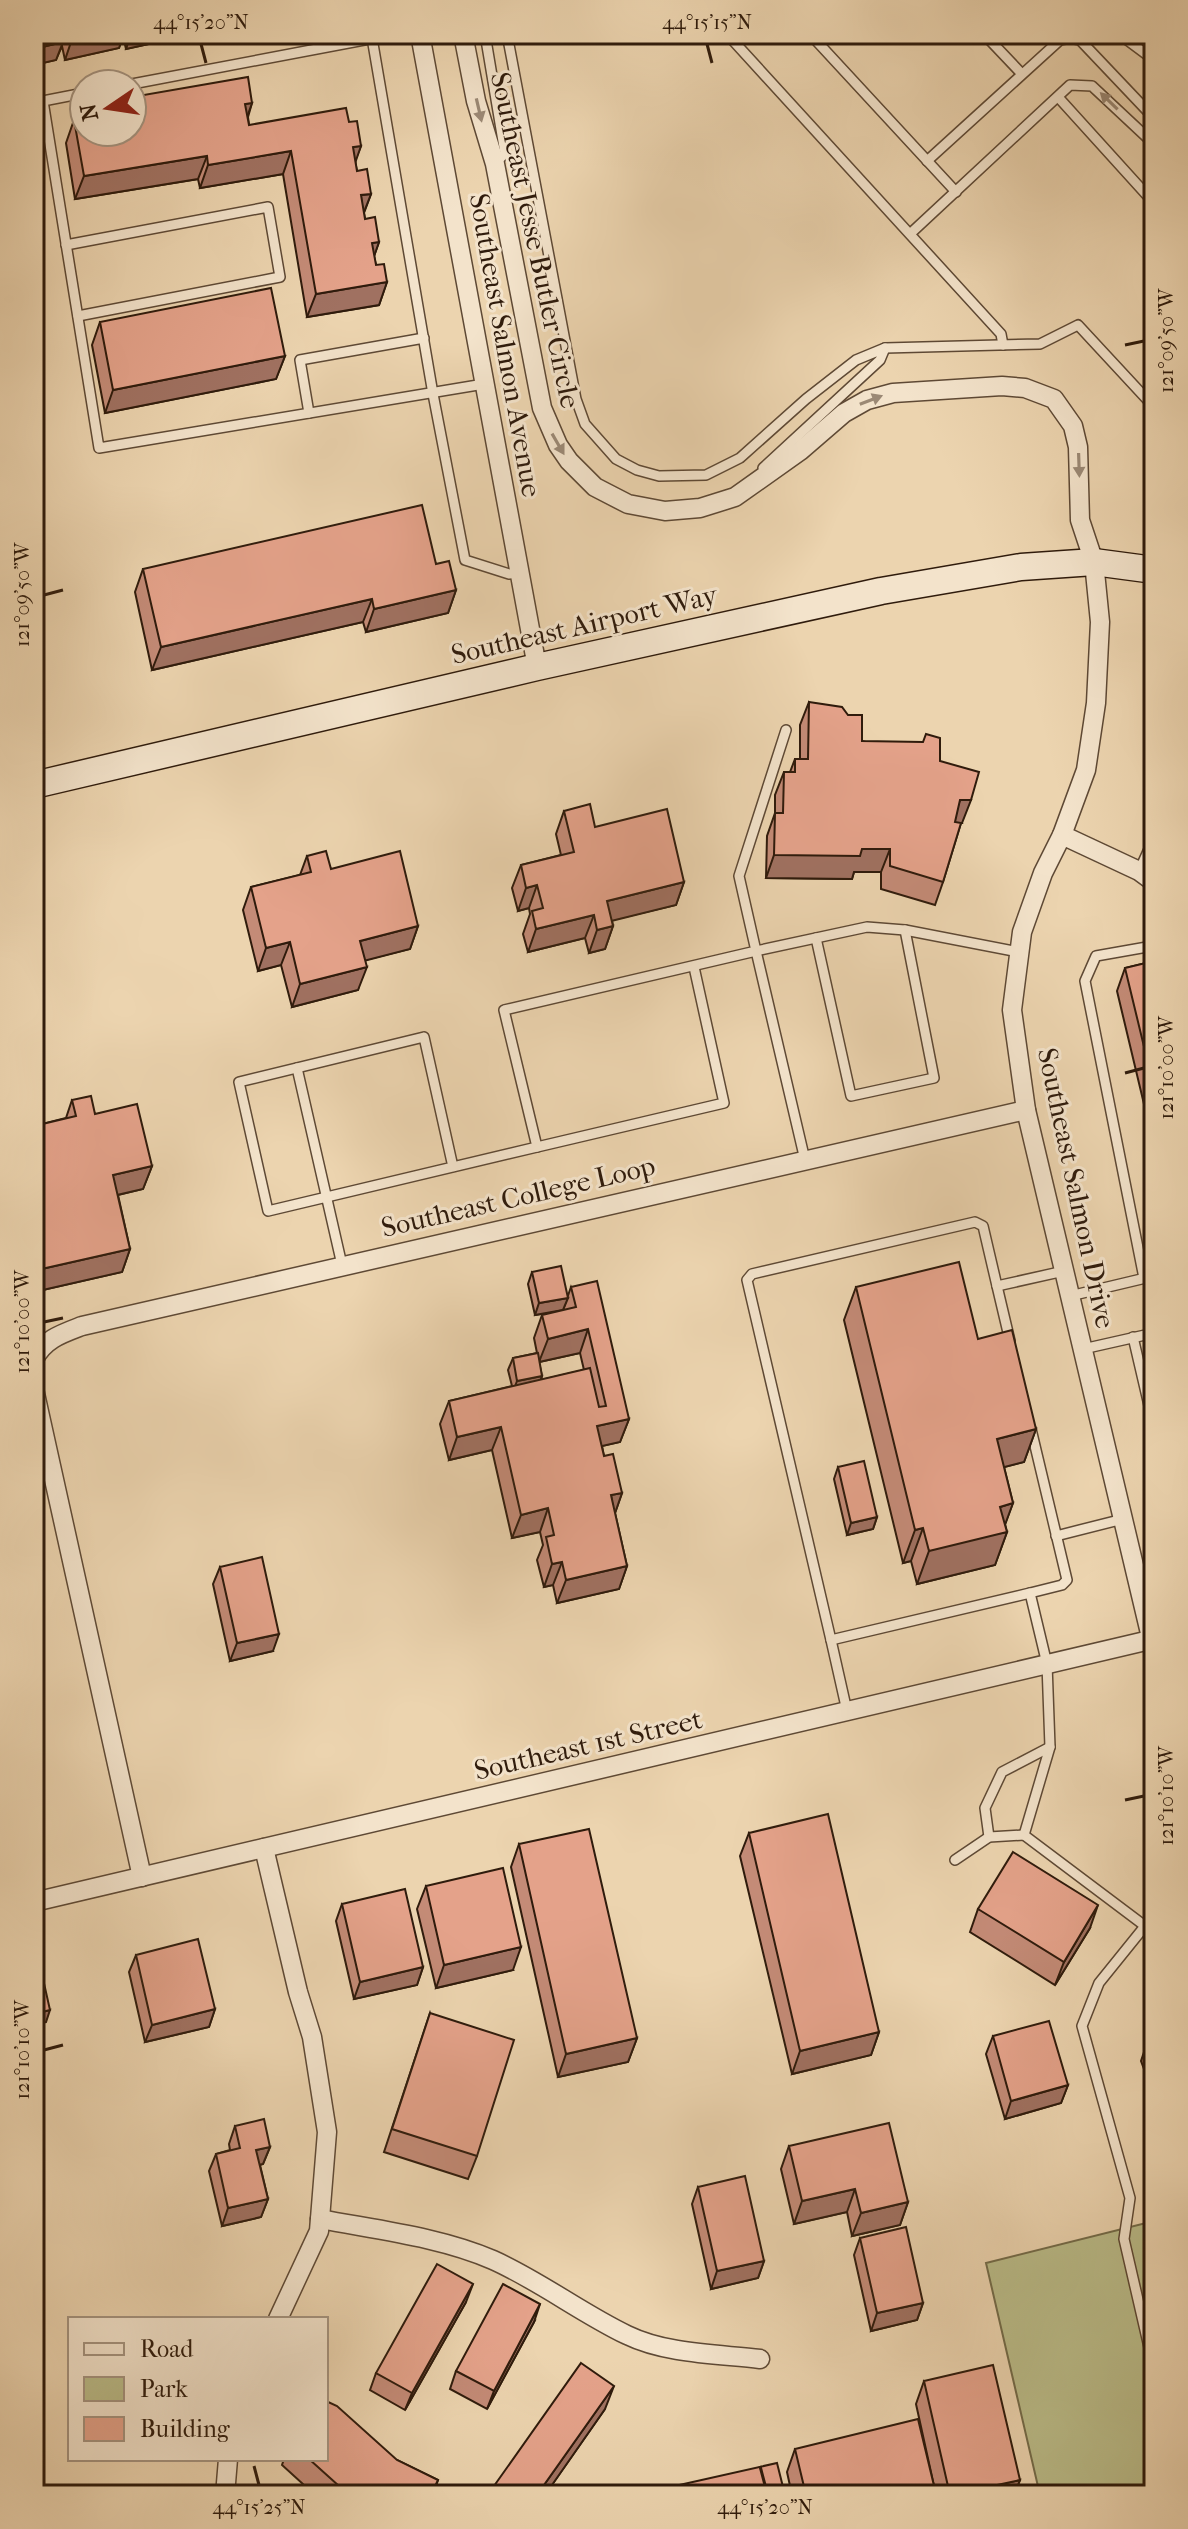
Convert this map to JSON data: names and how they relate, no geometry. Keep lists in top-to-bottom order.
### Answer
{
  "streets": {
    "main road": ["Southeast Airport Way"],
    "street": [
      "Southeast Jesse Butler Circle",
      "Southeast Salmon Avenue",
      "Southeast Salmon Drive",
      "Southeast College Loop",
      "Southeast 1st Street"
    ]
  },
  "crossings": [
    ["Southeast Jesse Butler Circle", "Southeast Airport Way"],
    ["Southeast Jesse Butler Circle", "Southeast Salmon Drive"],
    ["Southeast Salmon Avenue", "Southeast Airport Way"],
    ["Southeast Airport Way", "Southeast Salmon Drive"],
    ["Southeast Salmon Drive", "Southeast College Loop"],
    ["Southeast Salmon Drive", "Southeast 1st Street"]
  ],
  "legend": ["Road", "Park", "Building"],
  "north": "left",
  "coordinates": [
    "44°15'20\"N",
    "44°15'15\"N",
    "121°09'50\"W",
    "121°10'00\"W",
    "121°10'10\"W",
    "44°15'25\"N"
  ]
}
